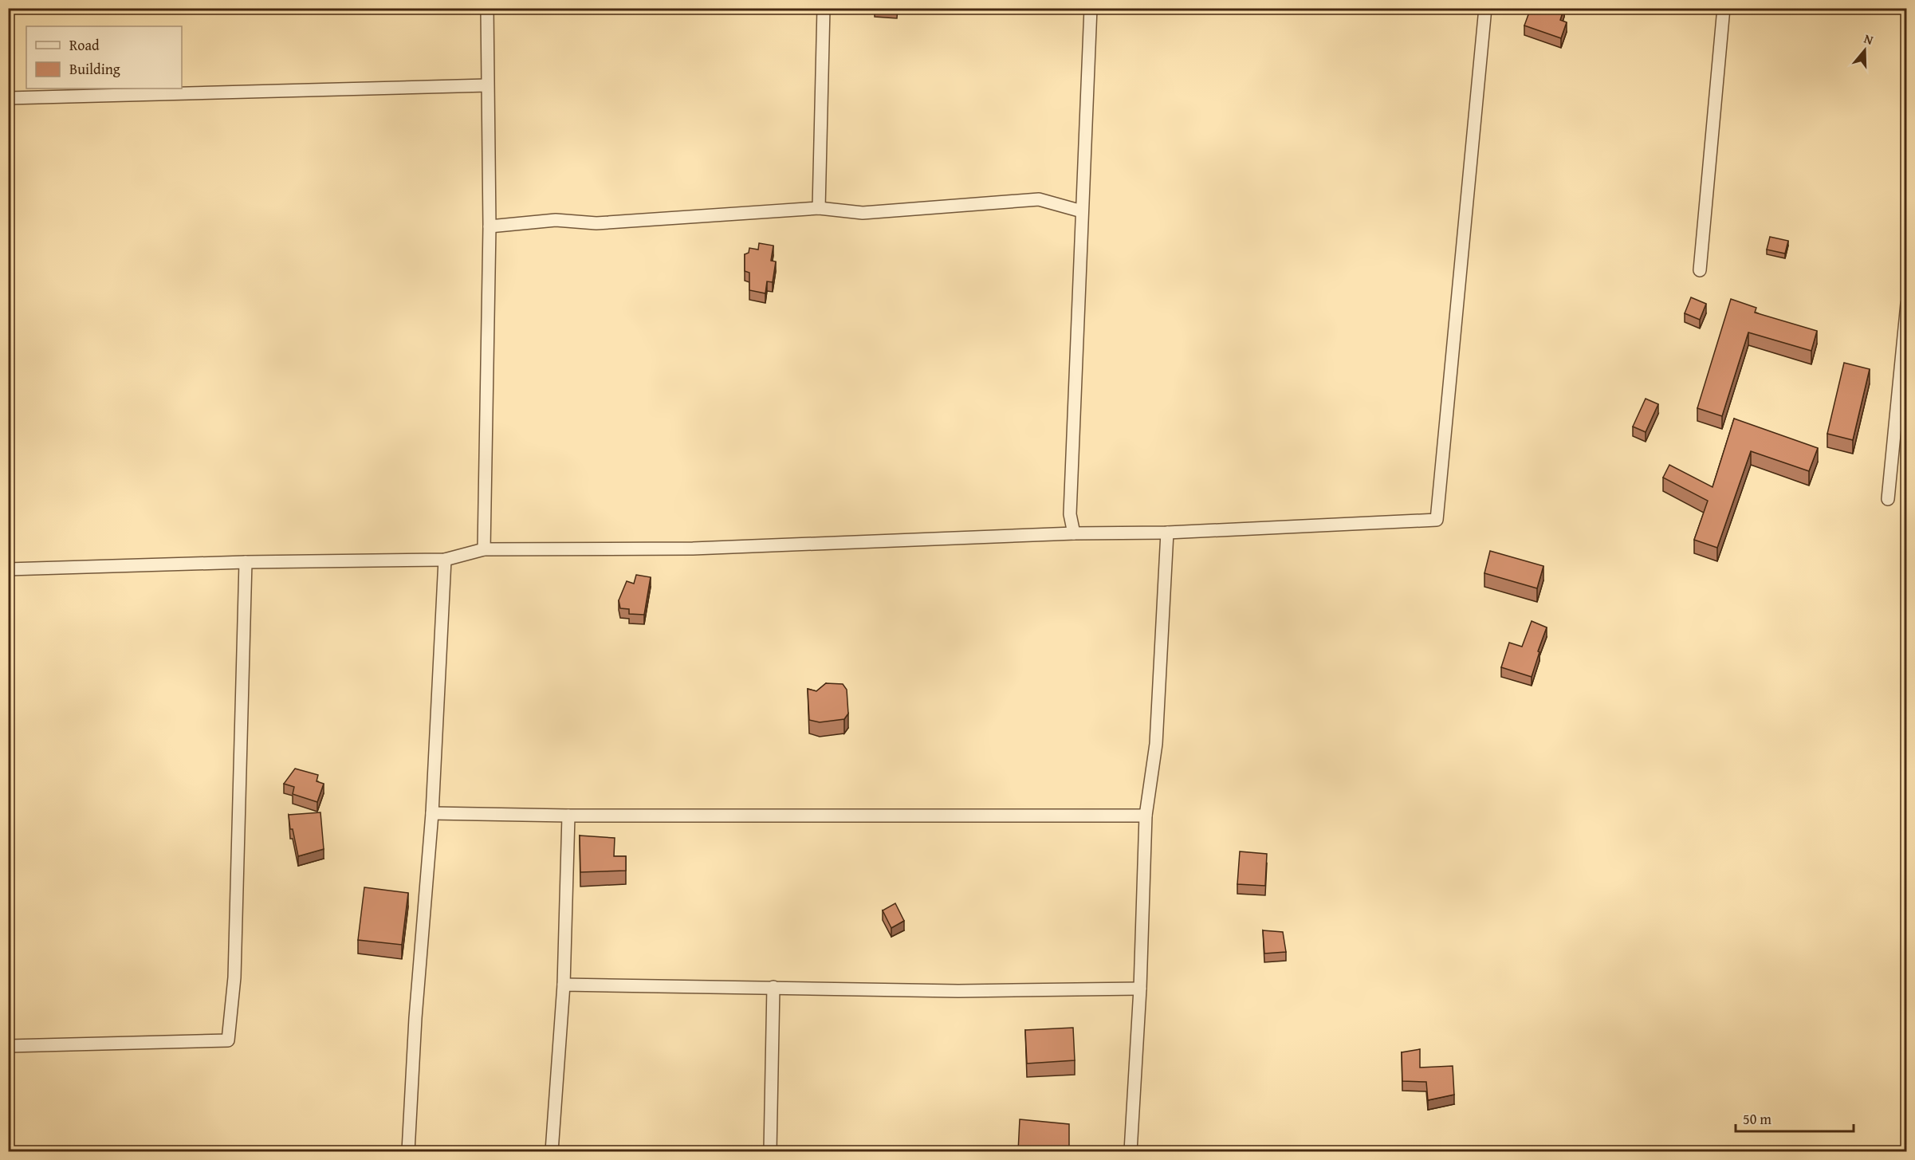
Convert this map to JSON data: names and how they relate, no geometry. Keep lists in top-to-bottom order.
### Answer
{
  "legend": ["Road", "Building"],
  "scale_bar": "50 m",
  "north": "top"
}
